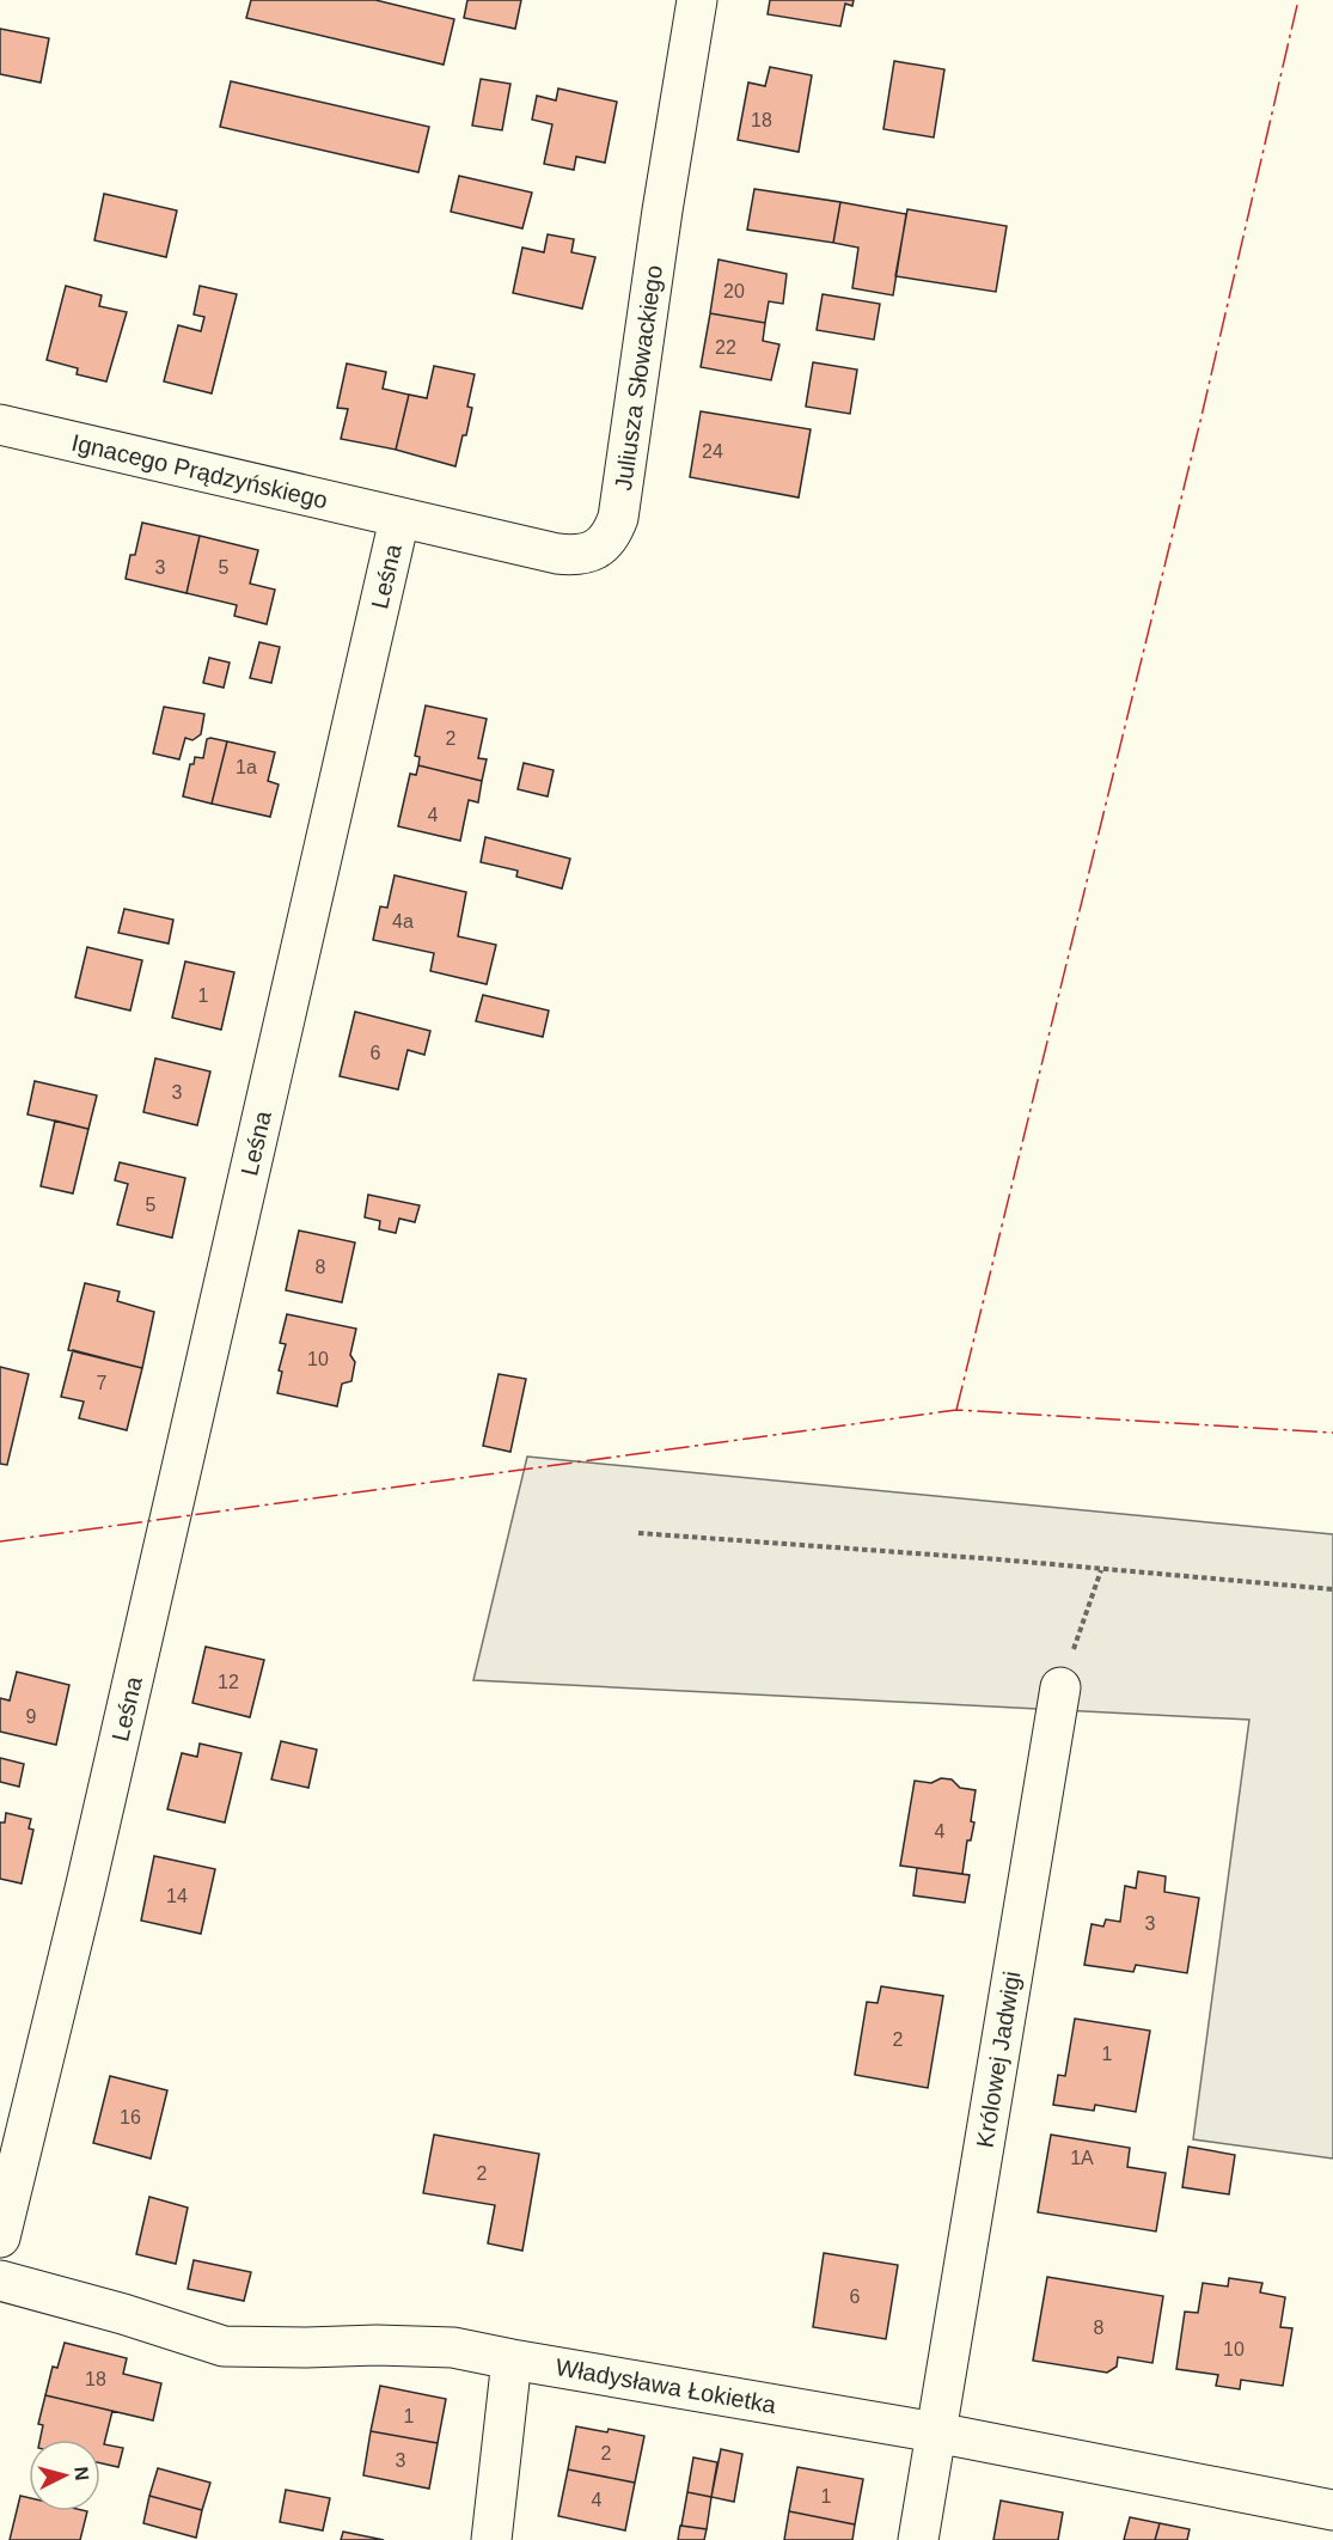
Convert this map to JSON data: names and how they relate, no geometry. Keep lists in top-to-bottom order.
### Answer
{
  "streets": {
    "street": [
      "Juliusza Słowackiego",
      "Ignacego Prądzyńskiego",
      "Leśna",
      "Królowej Jadwigi",
      "Władysława Łokietka"
    ]
  },
  "crossings": [
    ["Juliusza Słowackiego", "Ignacego Prądzyńskiego"],
    ["Juliusza Słowackiego", "Leśna"],
    ["Ignacego Prądzyńskiego", "Leśna"],
    ["Królowej Jadwigi", "Władysława Łokietka"]
  ],
  "house_numbers": [
    "18",
    "20",
    "22",
    "24",
    "3",
    "5",
    "2",
    "1a",
    "4",
    "4a",
    "1",
    "6",
    "3",
    "5",
    "8",
    "10",
    "7",
    "12",
    "9",
    "4",
    "14",
    "3",
    "2",
    "1",
    "16",
    "1A",
    "2",
    "6",
    "8",
    "10",
    "18",
    "1",
    "2",
    "3",
    "1",
    "4"
  ],
  "north": "right"
}
